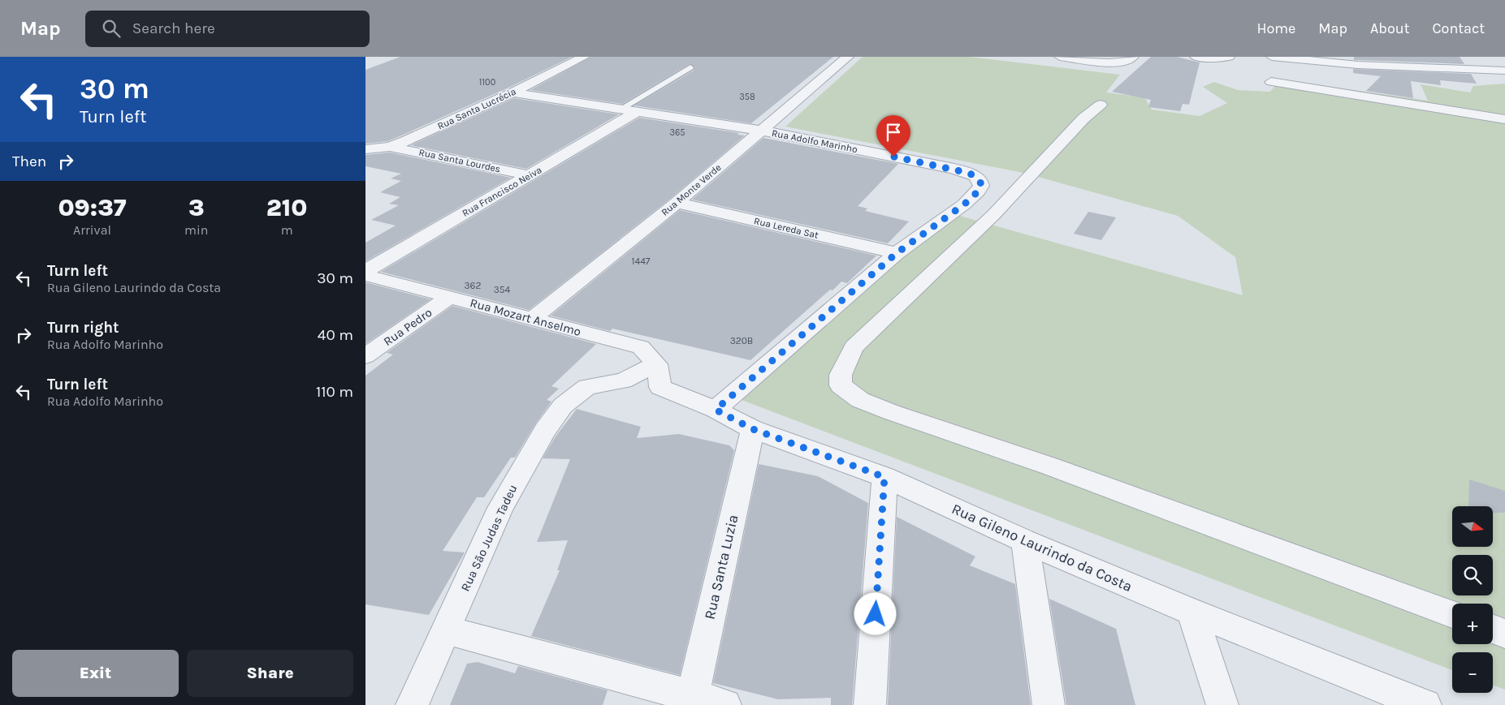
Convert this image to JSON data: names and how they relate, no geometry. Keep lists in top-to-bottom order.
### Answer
{
  "streets": {
    "street": [
      "Rua Santa Lucrécia",
      "Rua Adolfo Marinho",
      "Rua Santa Lourdes",
      "Rua Monte Verde",
      "Rua Francisco Neiva",
      "Rua Lereda Sat",
      "Rua Mozart Anselmo",
      "Rua Pedro",
      "Rua São Judas Tadeu",
      "Rua Gileno Laurindo da Costa",
      "Rua Santa Luzia"
    ]
  },
  "crossings": [
    ["Rua Santa Lucrécia", "Rua Adolfo Marinho"],
    ["Rua Santa Lucrécia", "Rua Santa Lourdes"],
    ["Rua Adolfo Marinho", "Rua Monte Verde"],
    ["Rua Adolfo Marinho", "Rua Francisco Neiva"],
    ["Rua Adolfo Marinho", "Rua Lereda Sat"],
    ["Rua Adolfo Marinho", "Rua Gileno Laurindo da Costa"],
    ["Rua Santa Lourdes", "Rua Francisco Neiva"],
    ["Rua Monte Verde", "Rua Lereda Sat"],
    ["Rua Monte Verde", "Rua Mozart Anselmo"],
    ["Rua Mozart Anselmo", "Rua Pedro"],
    ["Rua Mozart Anselmo", "Rua São Judas Tadeu"],
    ["Rua Mozart Anselmo", "Rua Gileno Laurindo da Costa"],
    ["Rua São Judas Tadeu", "Rua Gileno Laurindo da Costa"],
    ["Rua Gileno Laurindo da Costa", "Rua Santa Luzia"]
  ],
  "house_numbers": [
    "1100",
    "358",
    "365",
    "1447",
    "362",
    "354",
    "320B"
  ],
  "north": "right",
  "page": {
    "header": "Map",
    "search": "Search here",
    "nav": [
      "Home",
      "Map",
      "About",
      "Contact"
    ],
    "turn": ["30 m", "Turn left"],
    "then": "Then",
    "eta": [
      "09:37",
      "Arrival",
      "3",
      "min",
      "210",
      "m"
    ],
    "list": [
      {
        "name": "Turn left",
        "note": "Rua Gileno Laurindo da Costa",
        "value": "30 m"
      },
      {
        "name": "Turn right",
        "note": "Rua Adolfo Marinho",
        "value": "40 m"
      },
      {
        "name": "Turn left",
        "note": "Rua Adolfo Marinho",
        "value": "110 m"
      }
    ],
    "map_buttons": ["+", "−"],
    "buttons": ["Exit", "Share"]
  }
}
